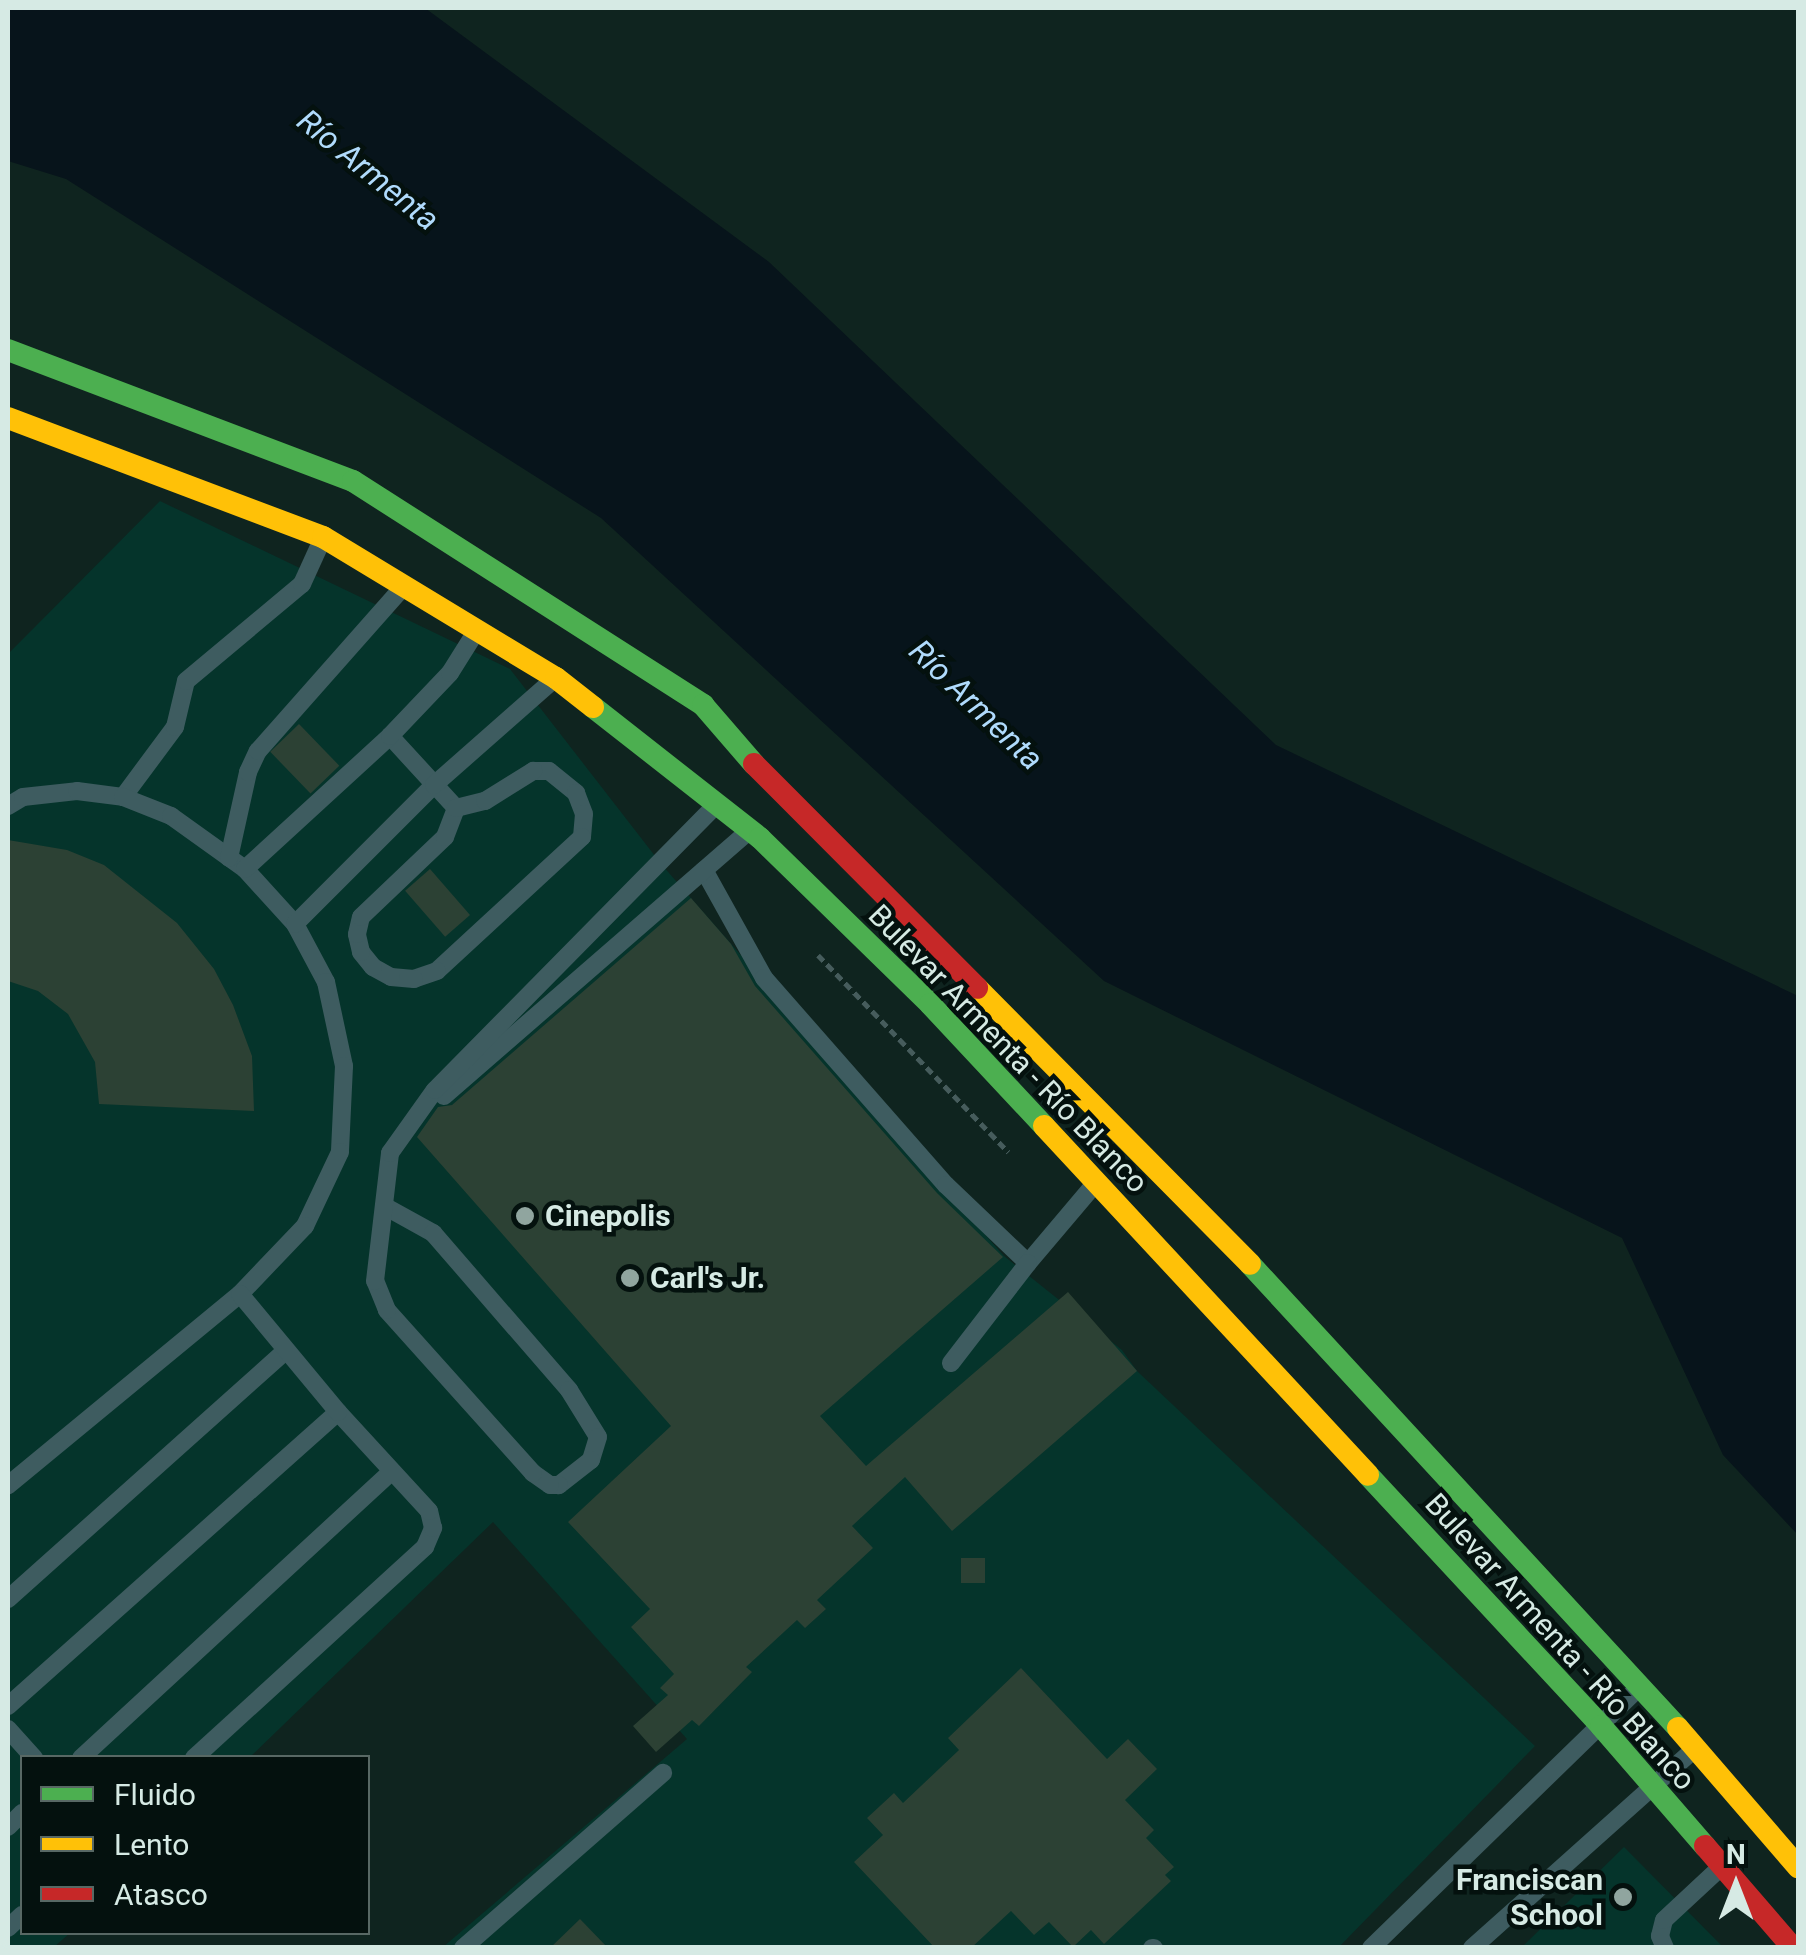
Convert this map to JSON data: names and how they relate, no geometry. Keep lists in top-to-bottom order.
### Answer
{
  "streets": {
    "main road": ["Bulevar Armenta - Río Blanco"]
  },
  "water": ["Río Armenta"],
  "places": ["Cinepolis", "Carl's Jr.", "Franciscan School"],
  "legend": ["Fluido", "Lento", "Atasco"],
  "north": "top"
}
